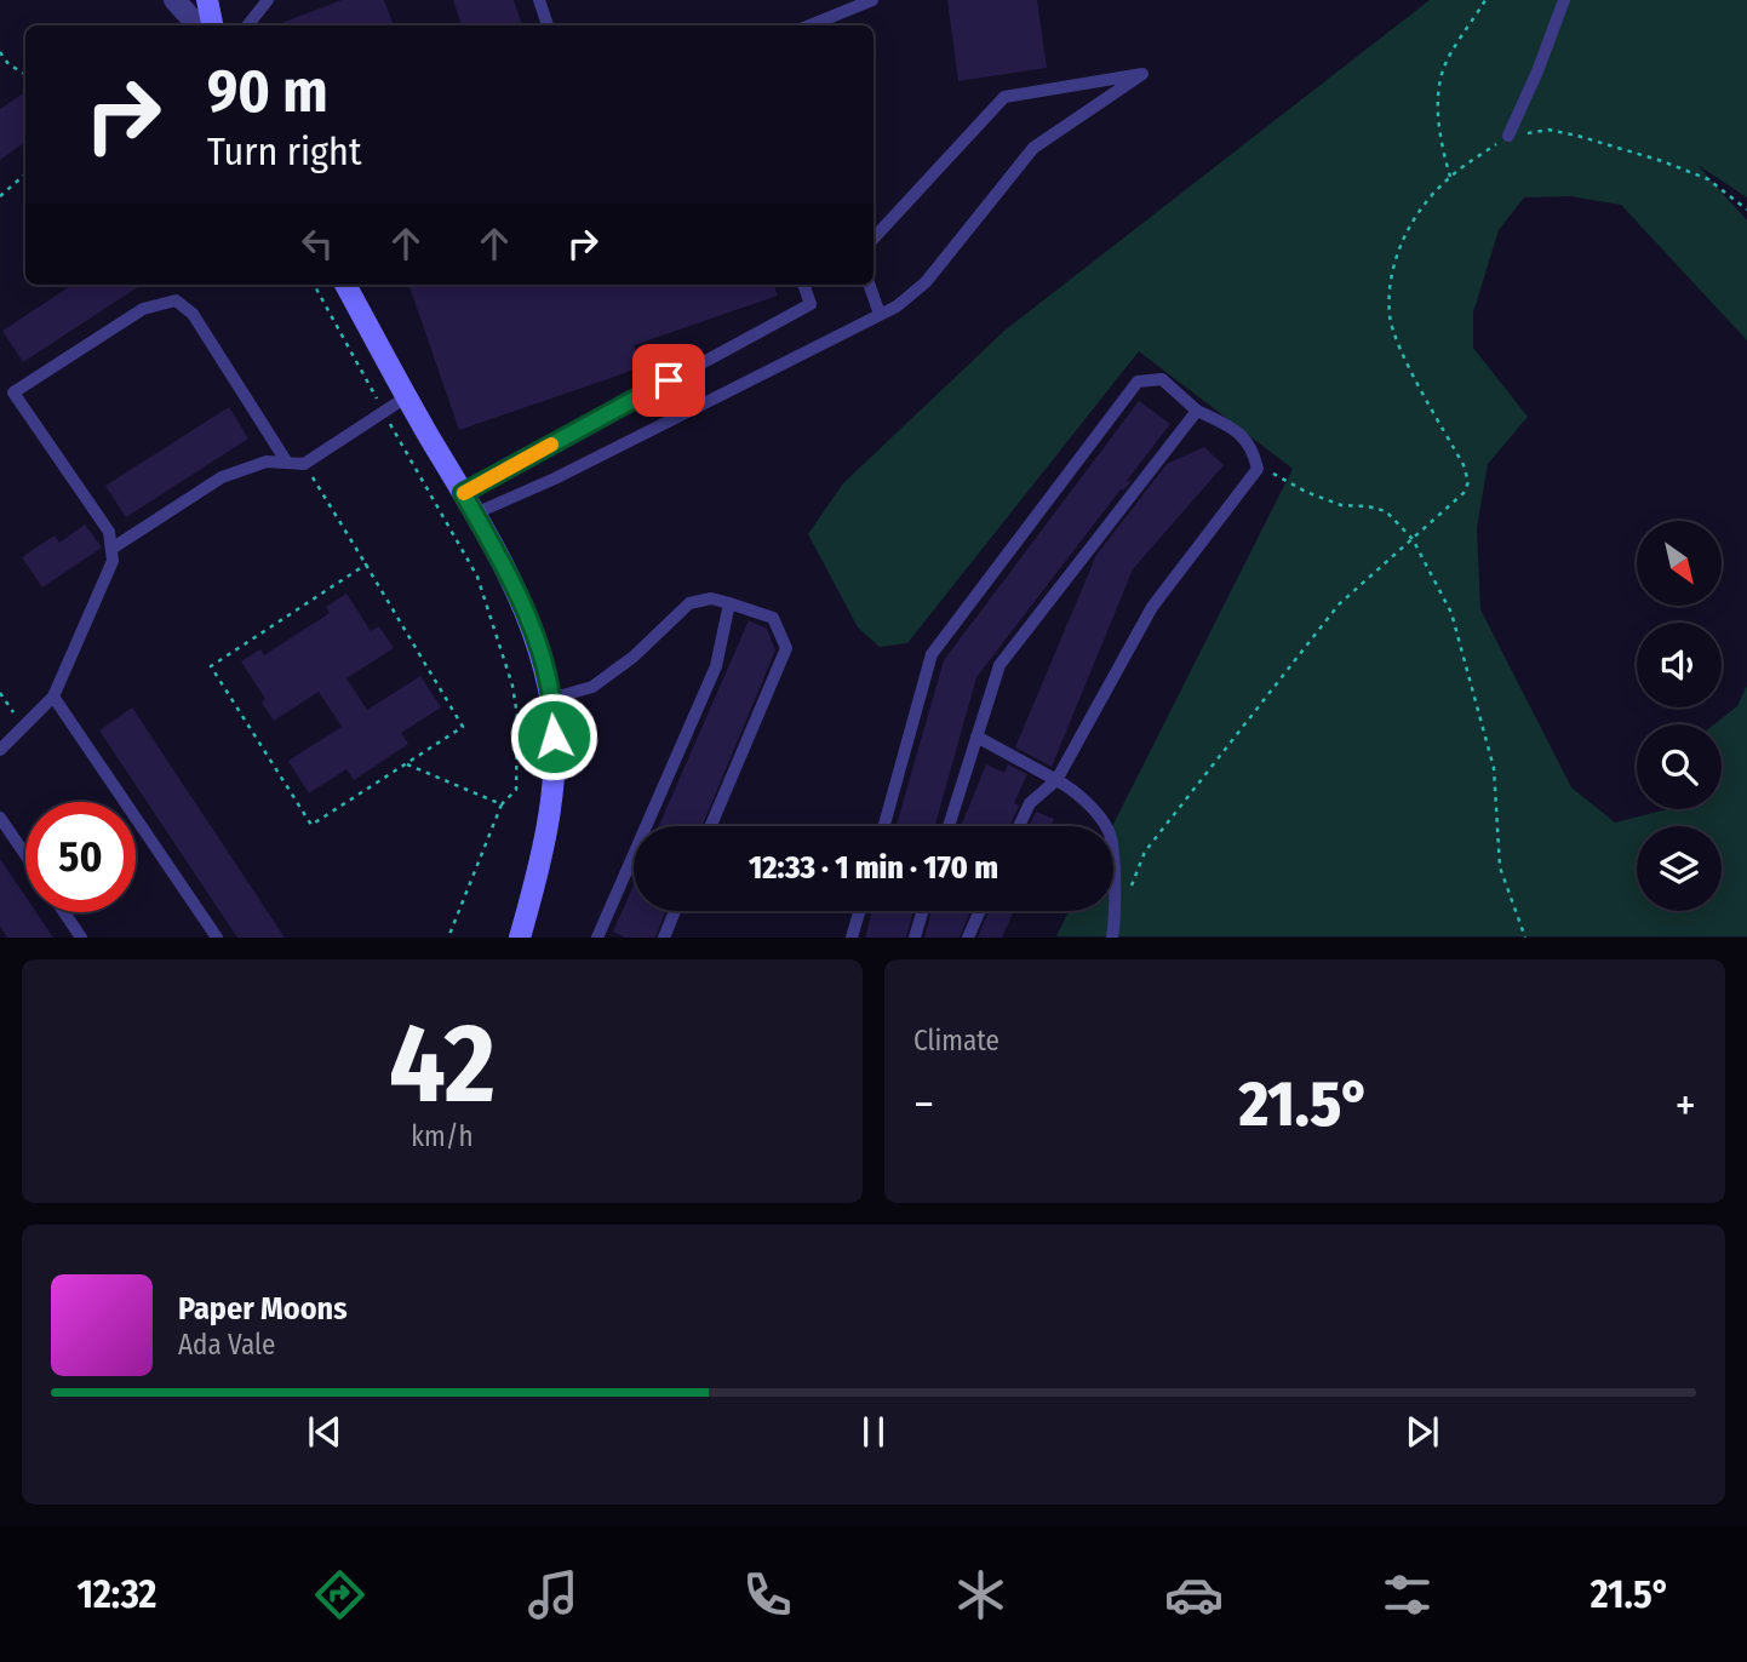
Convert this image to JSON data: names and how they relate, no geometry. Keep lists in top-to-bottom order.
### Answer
{
  "north": "bottom right",
  "page": {
    "turn": ["90 m", "Turn right"],
    "limit": "50",
    "trip": "12:33 · 1 min · 170 m",
    "tile": [
      ["42", "km/h"],
      "Climate"
    ],
    "heat": ["−", "21.5°", "+"],
    "song": ["Paper Moons", "Ada Vale"],
    "tabs": ["12:32", "21.5°"]
  }
}
